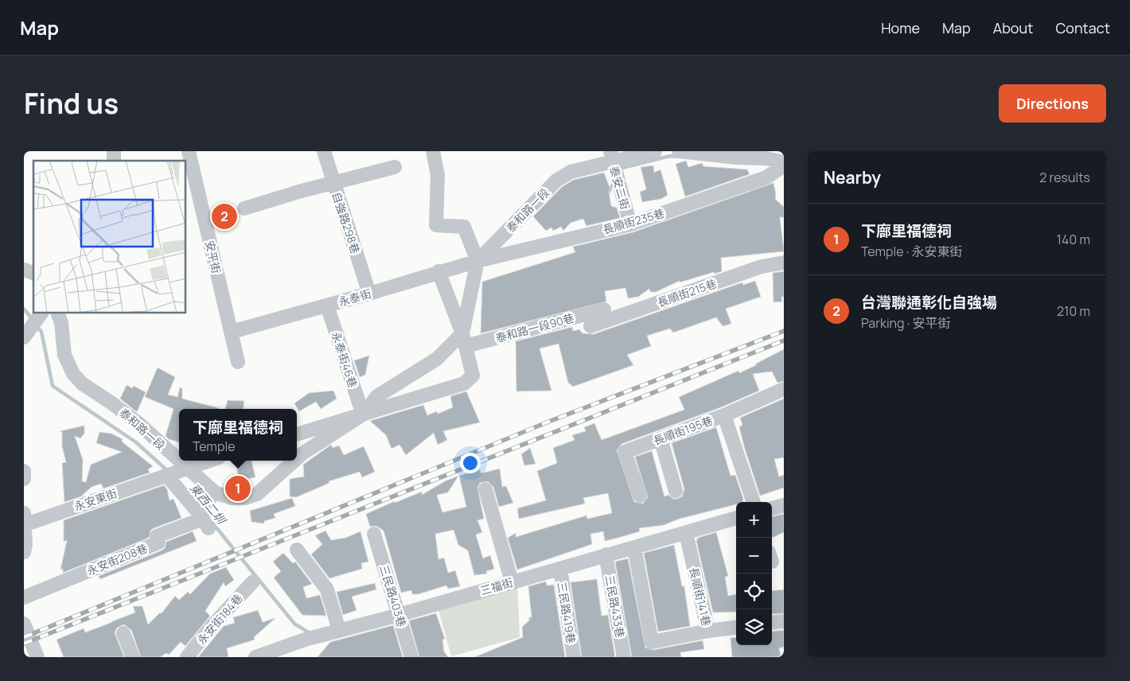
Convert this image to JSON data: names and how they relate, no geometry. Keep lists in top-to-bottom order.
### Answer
{
  "streets": {
    "street": [
      "泰安二街",
      "泰和路一段",
      "長順街235巷",
      "自強路298巷",
      "安平街",
      "長順街215巷",
      "永泰街",
      "泰和路一段90巷",
      "永泰街46巷",
      "長順街195巷",
      "永安東街",
      "永安街208巷",
      "三福街",
      "三民路403巷",
      "長順街141巷",
      "三民路433巷",
      "三民路419巷",
      "永安街184巷"
    ]
  },
  "crossings": [
    ["泰安二街", "泰和路一段"],
    ["泰安二街", "長順街235巷"],
    ["泰和路一段", "長順街235巷"],
    ["泰和路一段", "永泰街"],
    ["泰和路一段", "泰和路一段90巷"],
    ["泰和路一段", "永泰街46巷"],
    ["泰和路一段", "永安東街"],
    ["長順街235巷", "永泰街"],
    ["自強路298巷", "永泰街"],
    ["安平街", "永泰街"],
    ["永泰街", "永泰街46巷"],
    ["三福街", "三民路403巷"],
    ["三福街", "長順街141巷"],
    ["三福街", "三民路433巷"],
    ["三福街", "三民路419巷"]
  ],
  "water": ["東西二圳"],
  "page": {
    "header": "Map",
    "nav": [
      "Home",
      "Map",
      "About",
      "Contact"
    ],
    "title": "Find us",
    "buttons": "Directions",
    "heading": ["Nearby", "2 results"],
    "pins": ["2", "1"],
    "list": [
      {
        "mark": "1",
        "name": "下廍里福德祠",
        "note": "Temple · 永安東街",
        "value": "140 m"
      },
      {
        "mark": "2",
        "name": "台灣聯通彰化自強場",
        "note": "Parking · 安平街",
        "value": "210 m"
      }
    ],
    "popup": ["下廍里福德祠", "Temple"],
    "map_buttons": ["+", "−"]
  }
}
